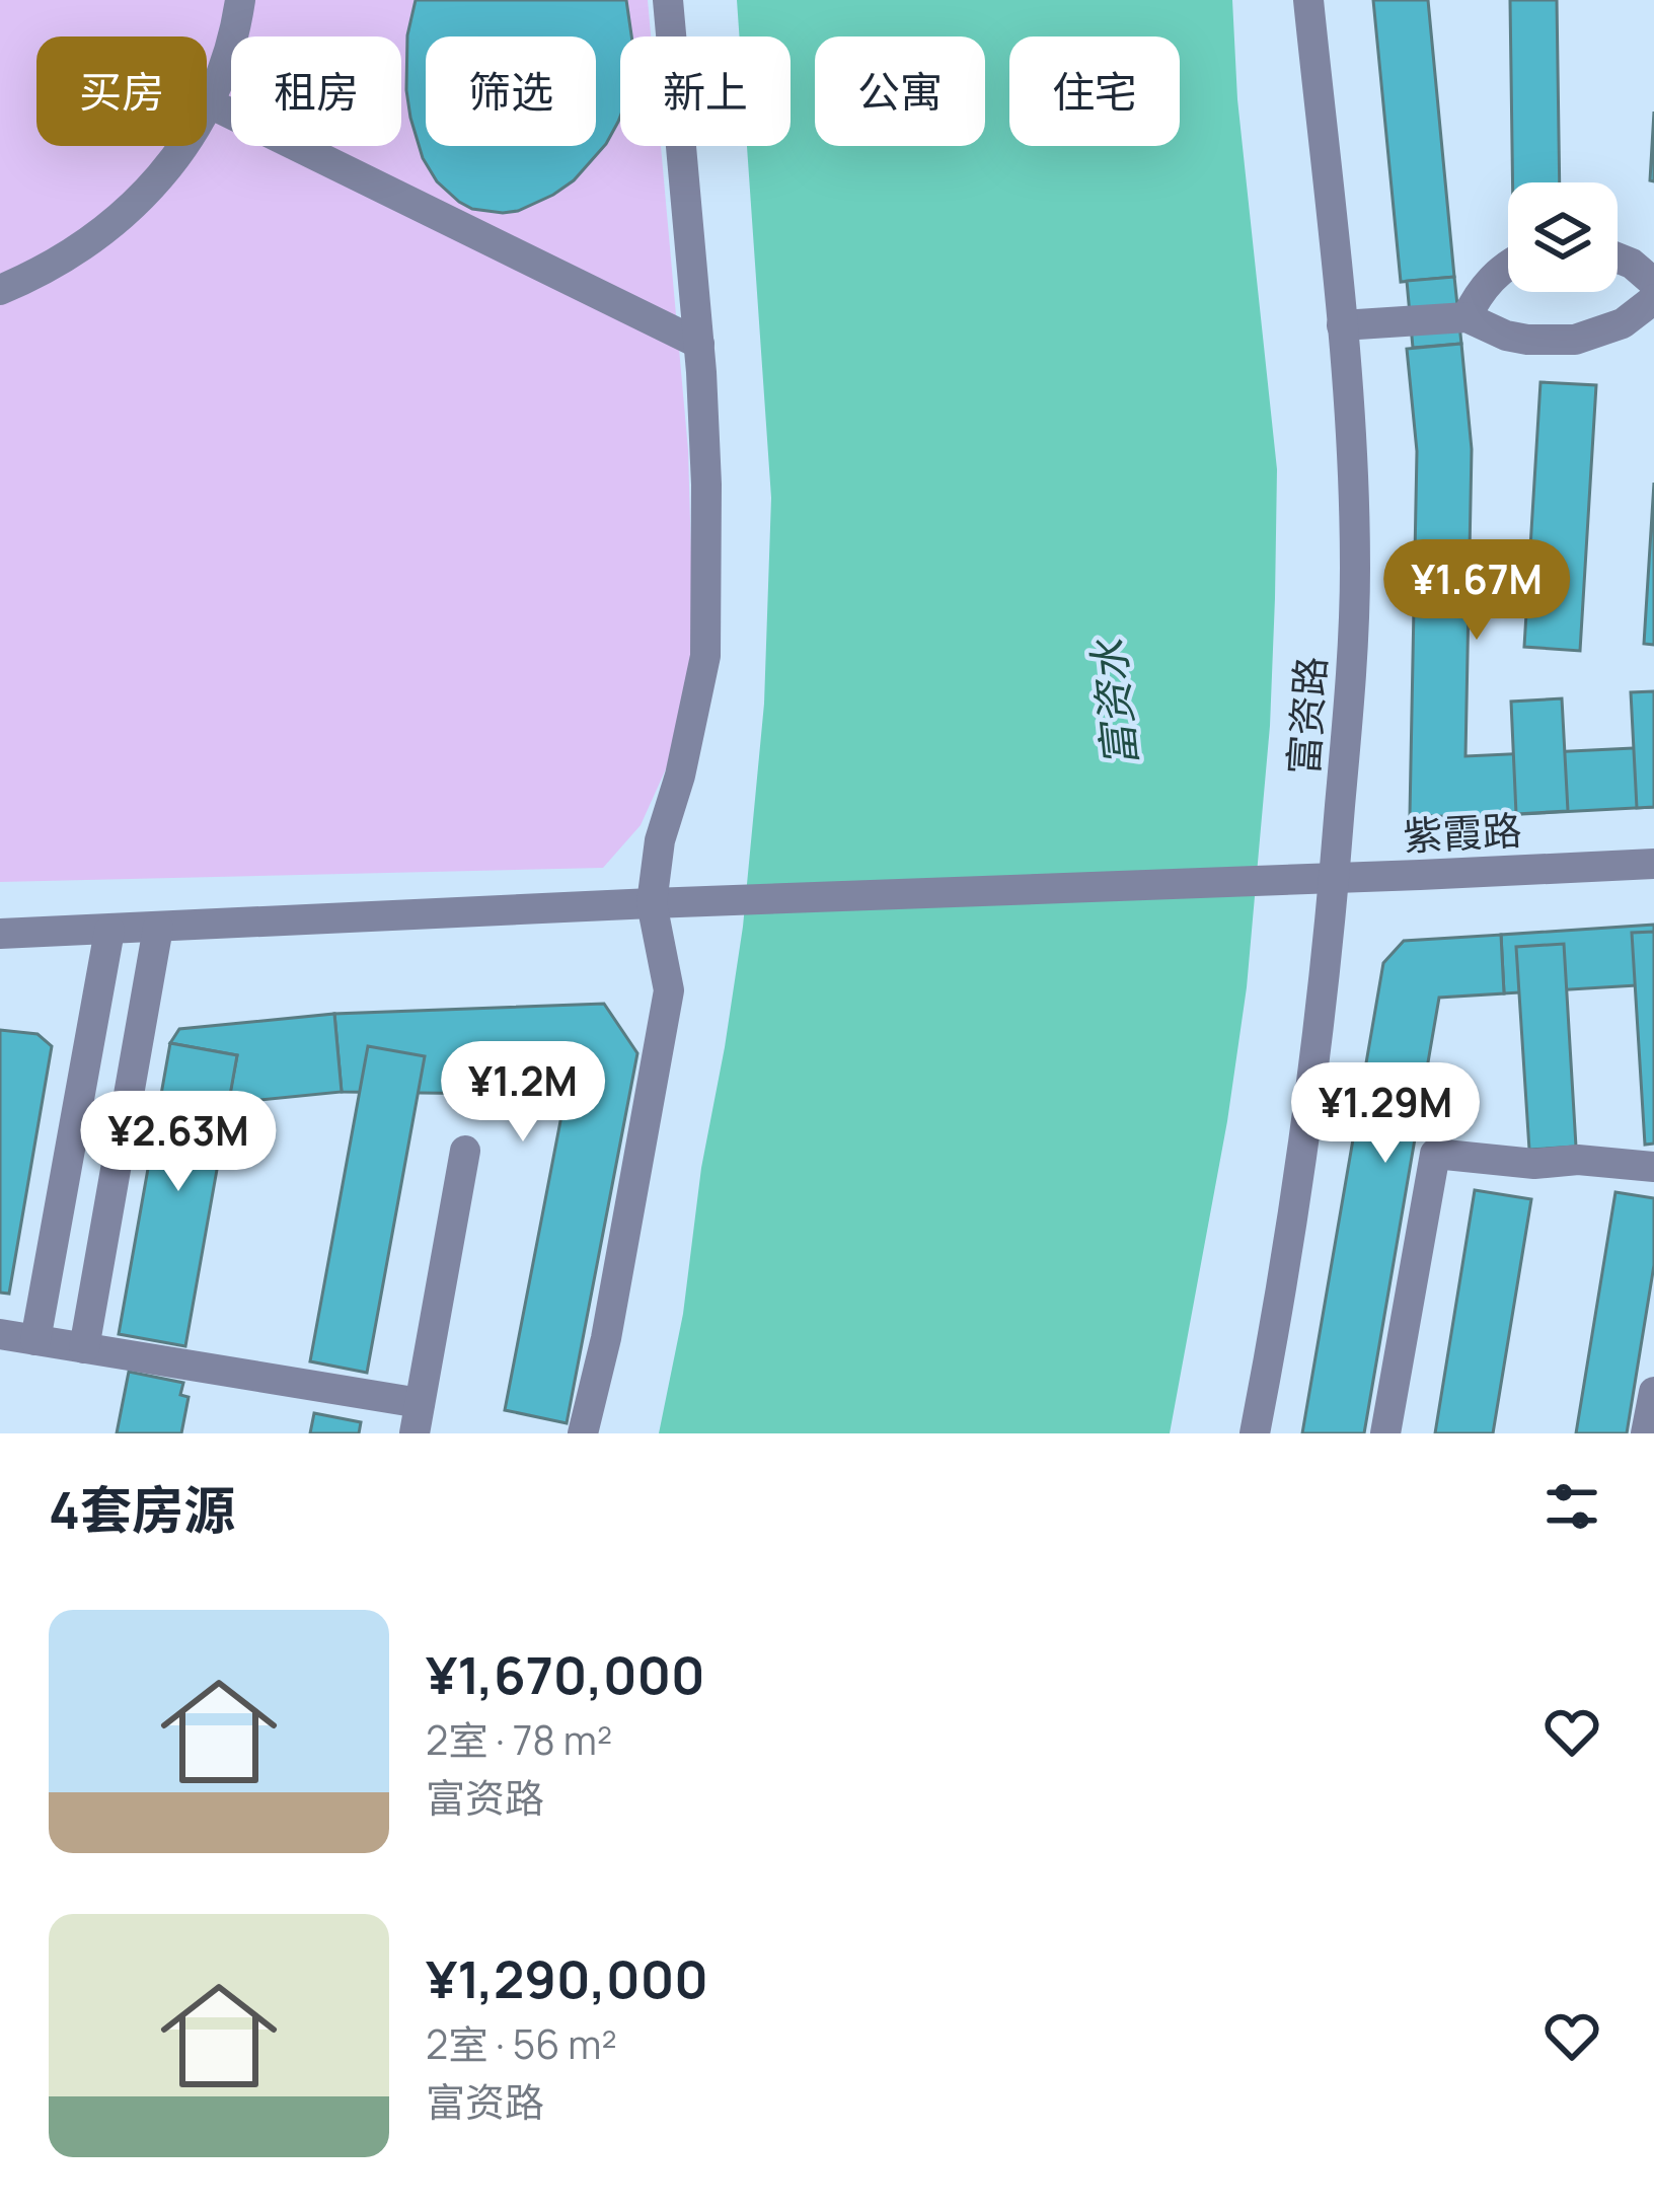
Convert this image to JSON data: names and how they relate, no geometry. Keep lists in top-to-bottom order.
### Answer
{
  "streets": {
    "street": ["富资路", "紫霞路"]
  },
  "crossings": [
    ["富资路", "紫霞路"]
  ],
  "water": ["富资水"],
  "page": {
    "chip": [
      "买房",
      "租房",
      "筛选",
      "新上",
      "公寓",
      "住宅"
    ],
    "price": [
      "¥1.67M",
      "¥1.2M",
      "¥1.29M",
      "¥2.63M"
    ],
    "heading": "4套房源",
    "list": [
      {
        "name": "¥1,670,000",
        "note": "2室 · 78 m² · 富资路"
      },
      {
        "name": "¥1,290,000",
        "note": "2室 · 56 m² · 富资路"
      }
    ]
  }
}
